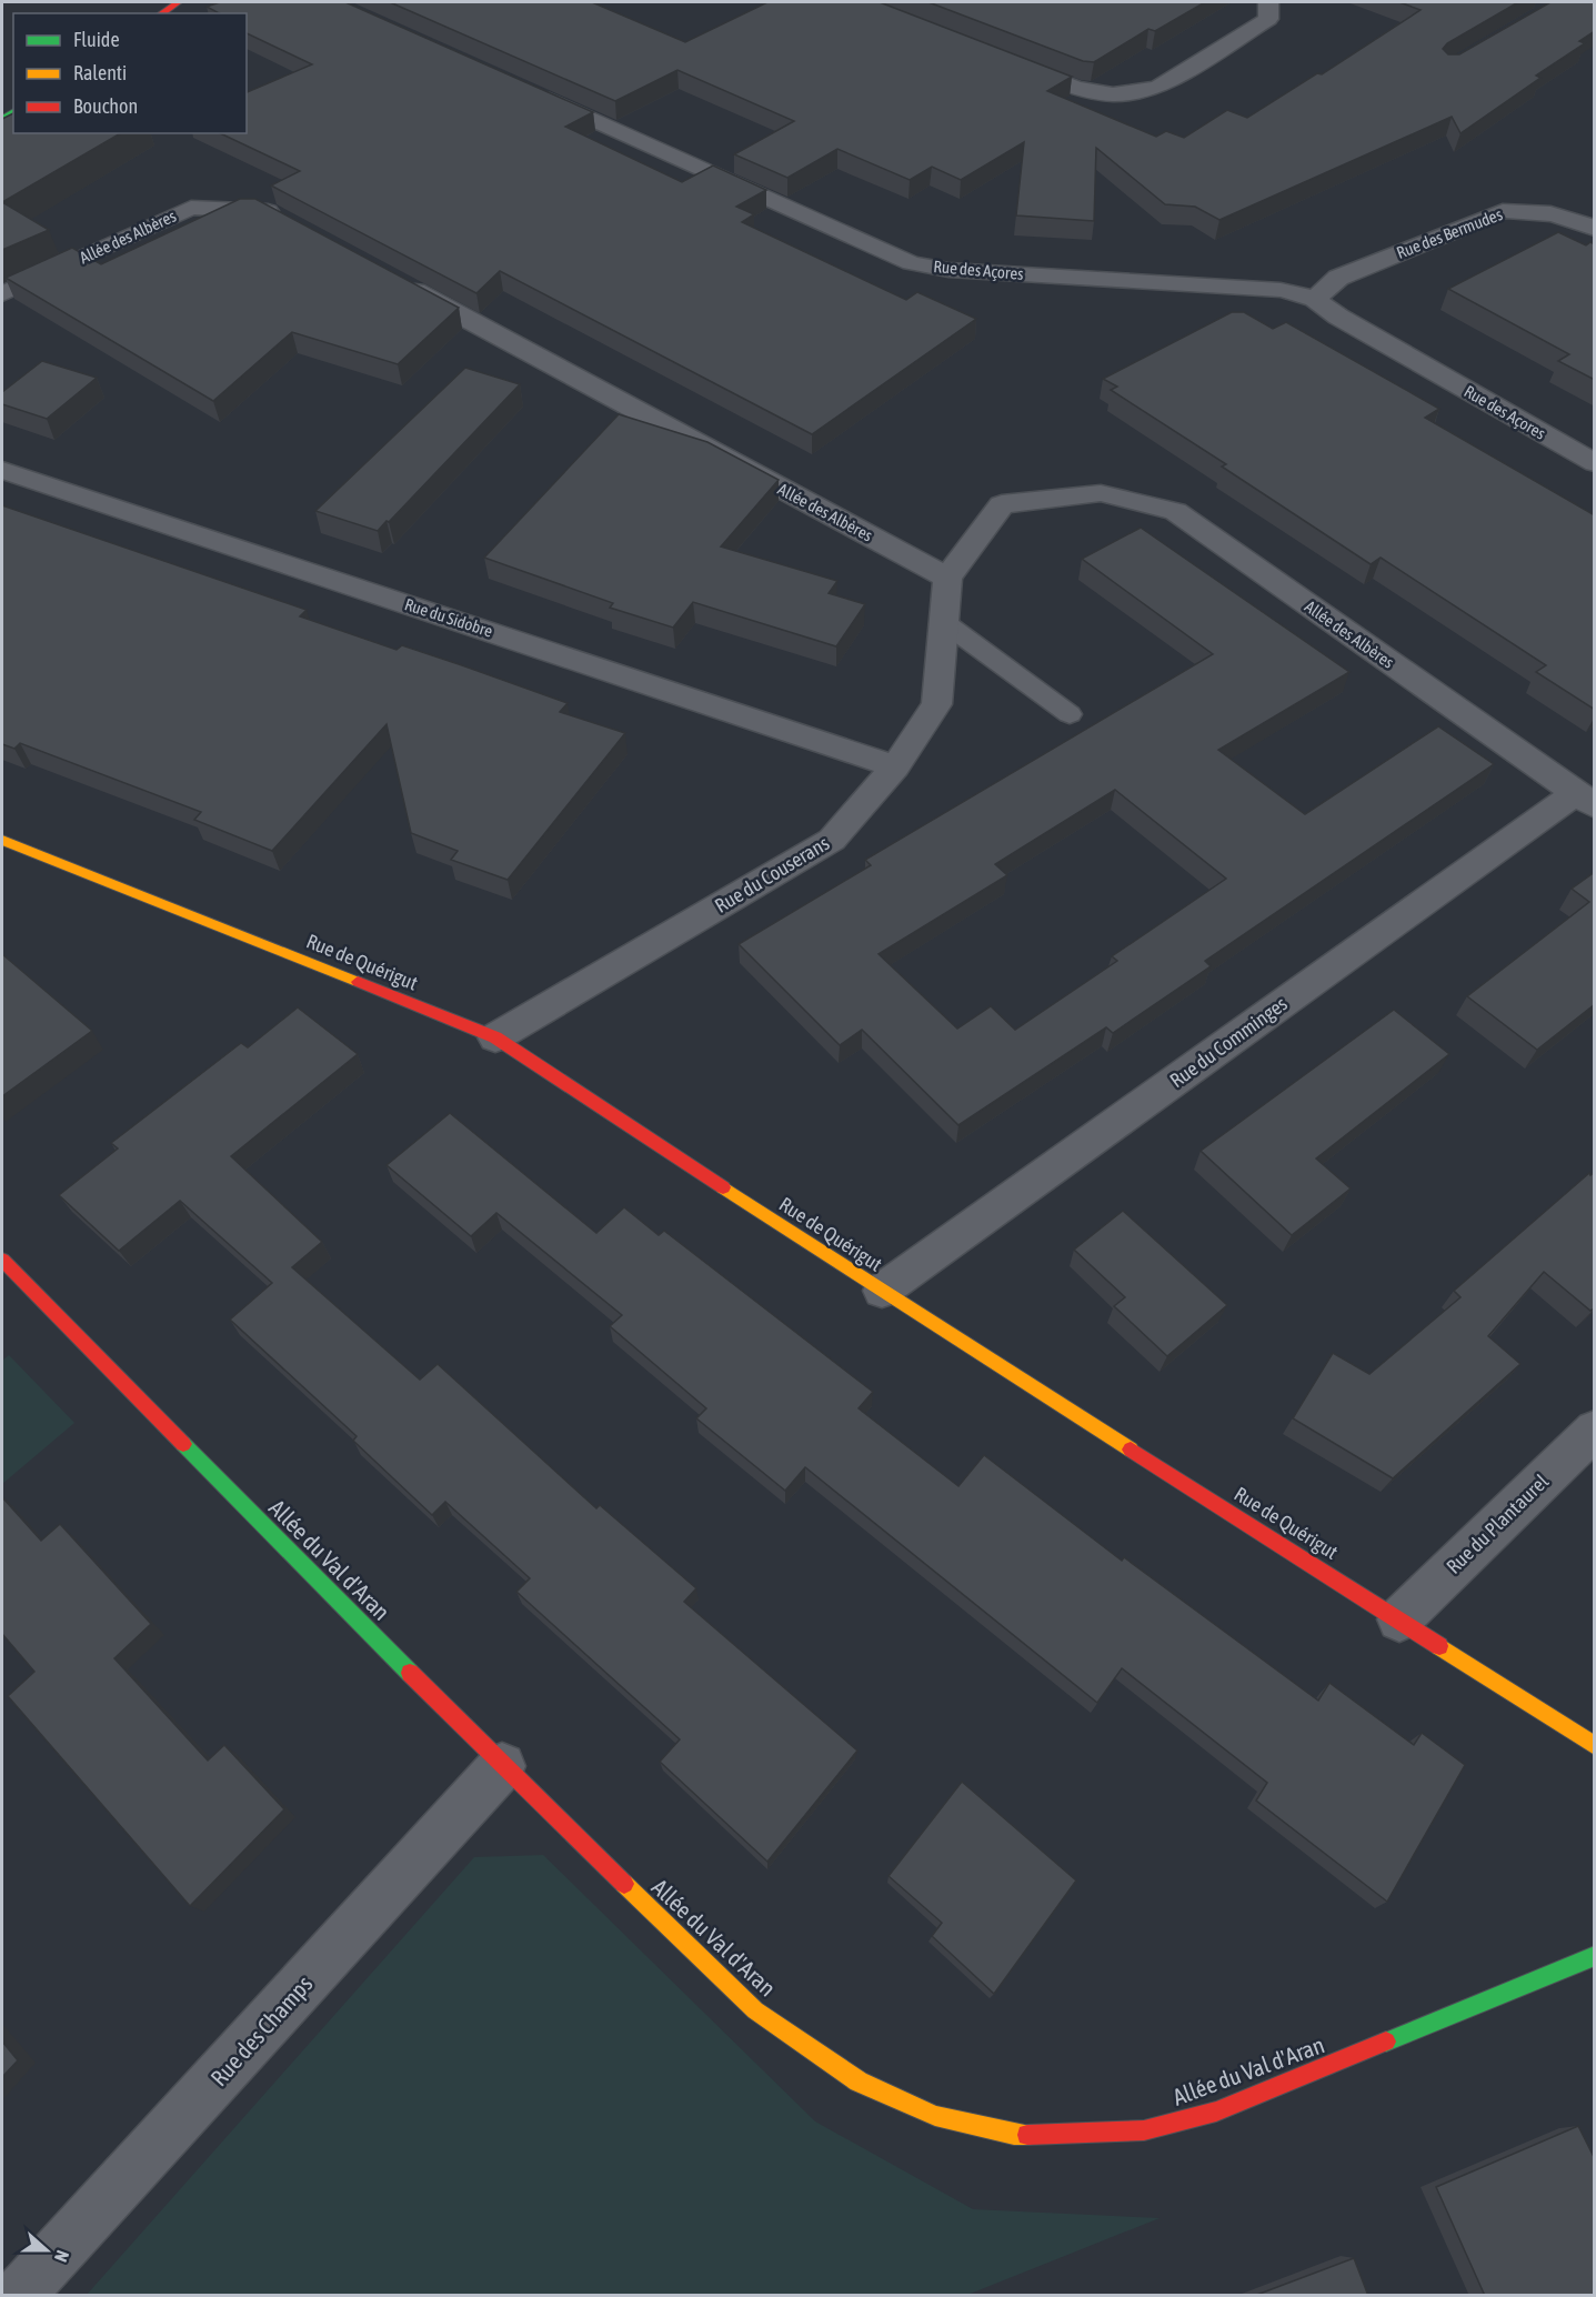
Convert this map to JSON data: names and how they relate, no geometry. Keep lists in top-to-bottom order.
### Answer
{
  "streets": {
    "street": [
      "Rue des Bermudes",
      "Allée des Albères",
      "Rue des Açores",
      "Rue du Sidobre",
      "Rue du Couserans",
      "Rue de Quérigut",
      "Rue du Comminges",
      "Rue du Plantaurel",
      "Allée du Val d'Aran",
      "Rue des Champs"
    ]
  },
  "crossings": [
    ["Rue des Bermudes", "Rue des Açores"],
    ["Allée des Albères", "Rue du Couserans"],
    ["Allée des Albères", "Rue du Comminges"],
    ["Rue du Sidobre", "Rue du Couserans"],
    ["Rue du Couserans", "Rue de Quérigut"],
    ["Rue de Quérigut", "Rue du Comminges"],
    ["Rue de Quérigut", "Rue du Plantaurel"],
    ["Allée du Val d'Aran", "Rue des Champs"]
  ],
  "legend": ["Fluide", "Ralenti", "Bouchon"],
  "north": "right"
}
